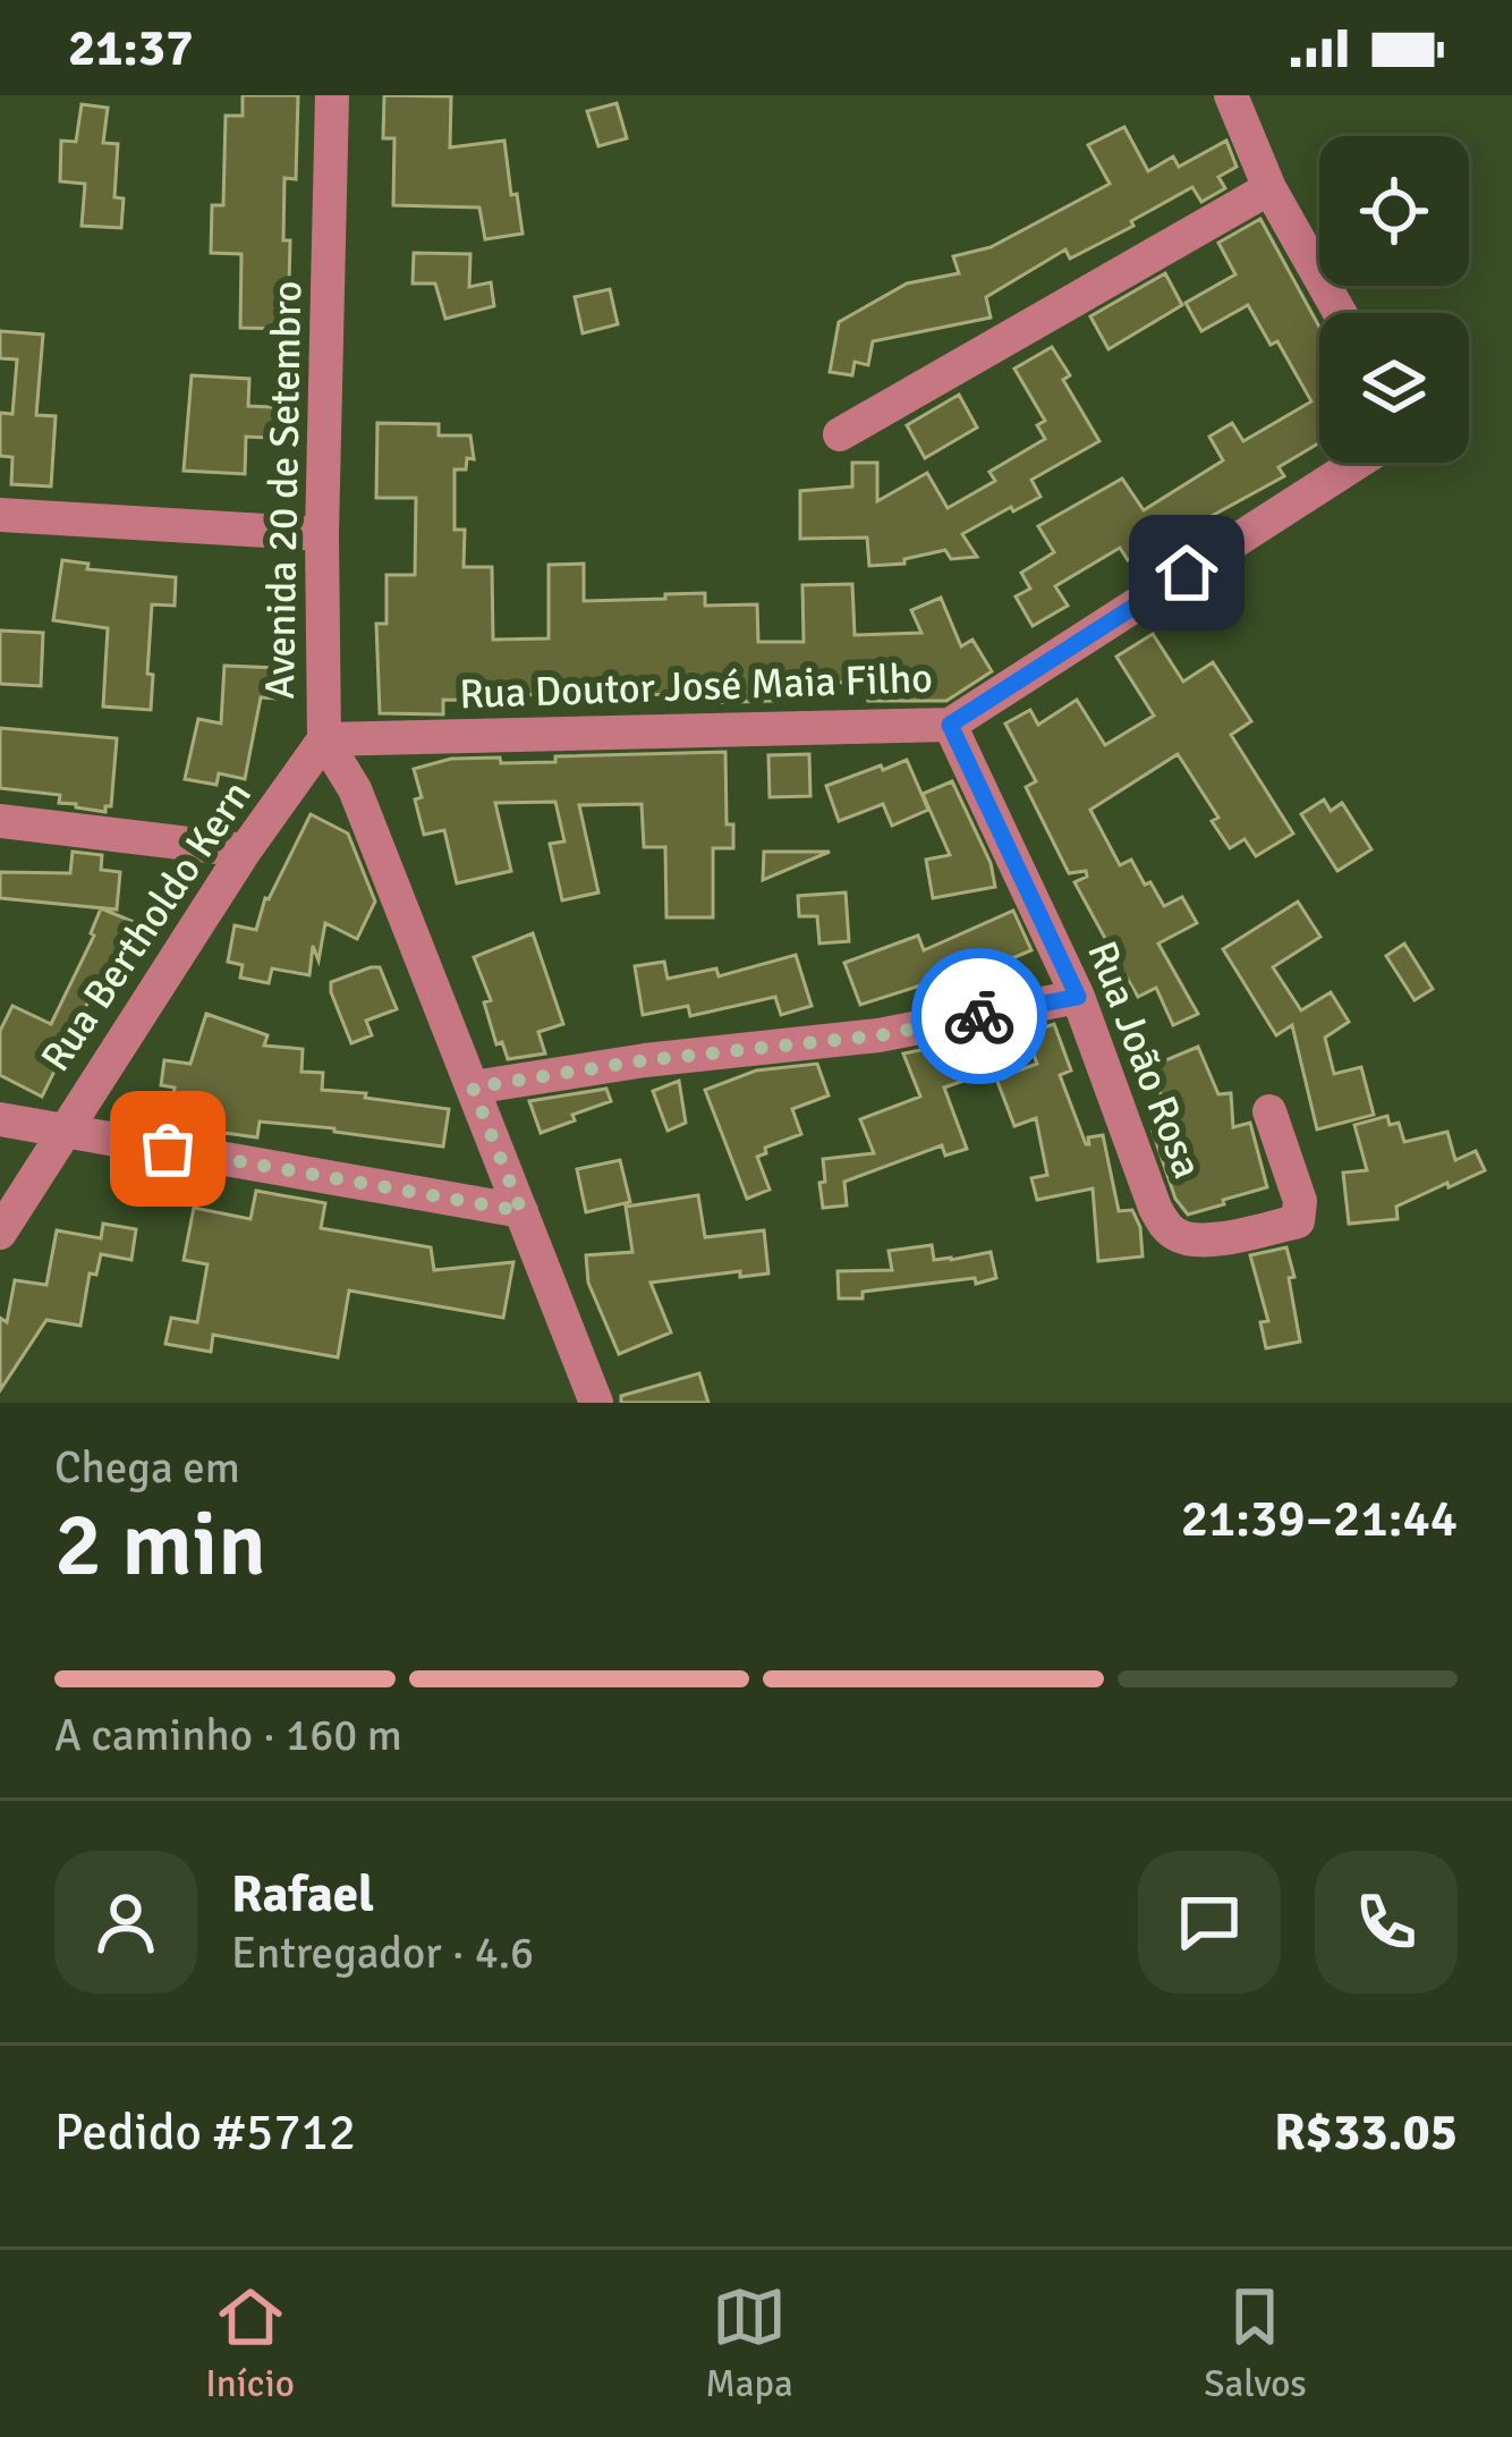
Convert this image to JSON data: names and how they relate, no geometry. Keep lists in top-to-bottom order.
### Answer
{
  "streets": {
    "street": [
      "Avenida 20 de Setembro",
      "Rua Doutor José Maia Filho",
      "Rua Bertholdo Kern",
      "Rua João Rosa"
    ]
  },
  "crossings": [
    ["Avenida 20 de Setembro", "Rua Doutor José Maia Filho"],
    ["Avenida 20 de Setembro", "Rua Bertholdo Kern"],
    ["Rua Doutor José Maia Filho", "Rua Bertholdo Kern"],
    ["Rua Doutor José Maia Filho", "Rua João Rosa"]
  ],
  "page": {
    "status": "21:37",
    "heading": ["2 min", "Chega em", "21:39–21:44"],
    "panel": [
      "Rafael",
      "Entregador · 4.6",
      "Pedido #5712",
      "R$33.05"
    ],
    "bar": "A caminho · 160 m",
    "tabs": ["Início", "Mapa", "Salvos"]
  }
}
